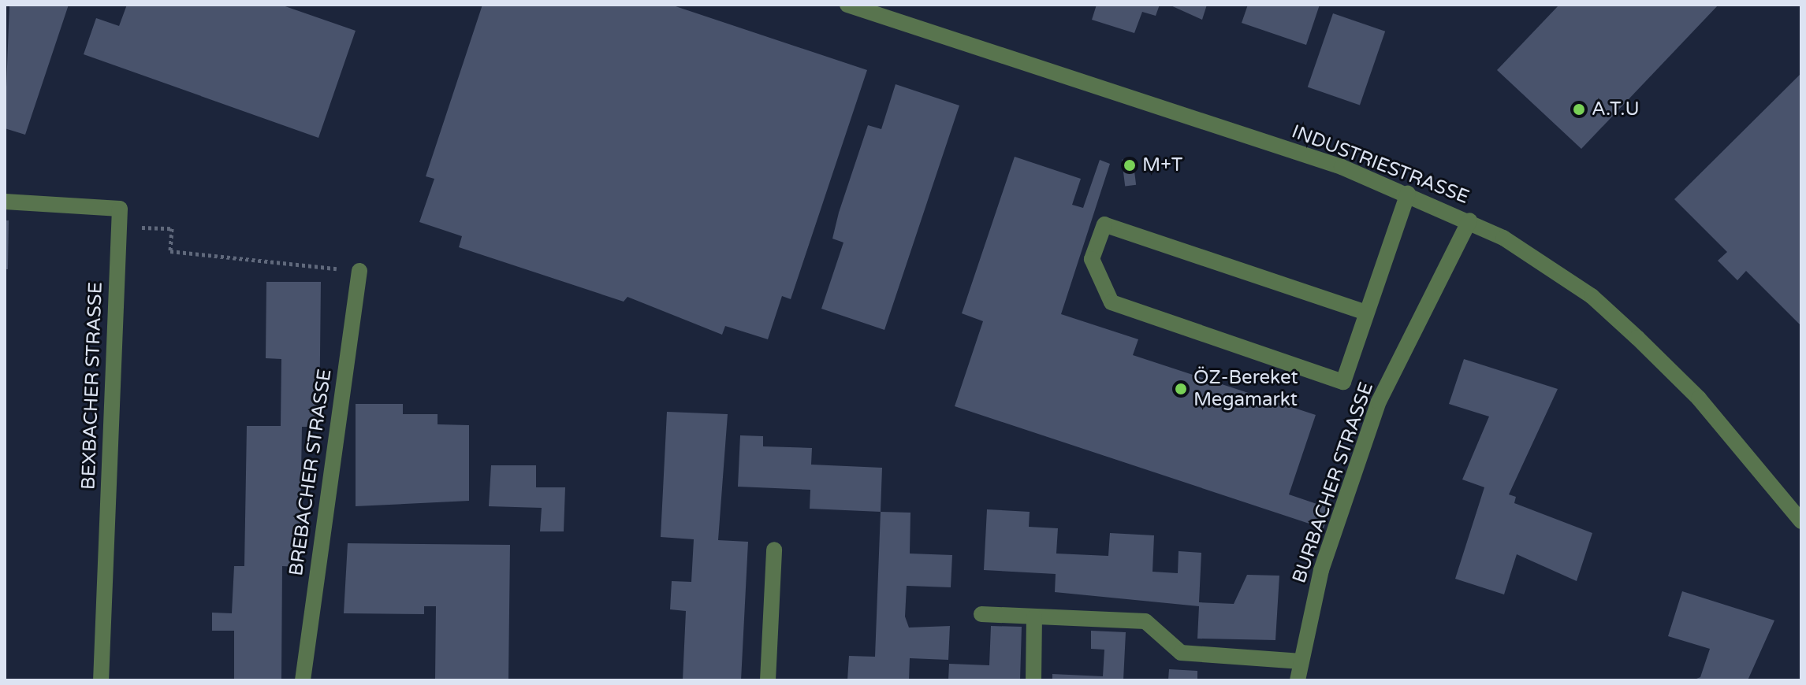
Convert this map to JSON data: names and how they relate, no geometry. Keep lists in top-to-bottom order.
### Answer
{
  "streets": {
    "street": [
      "INDUSTRIESTRASSE",
      "BEXBACHER STRASSE",
      "BREBACHER STRASSE",
      "BURBACHER STRASSE"
    ]
  },
  "crossings": [
    ["INDUSTRIESTRASSE", "BURBACHER STRASSE"]
  ],
  "places": ["A.T.U", "M+T", "ÖZ-Bereket Megamarkt"]
}
